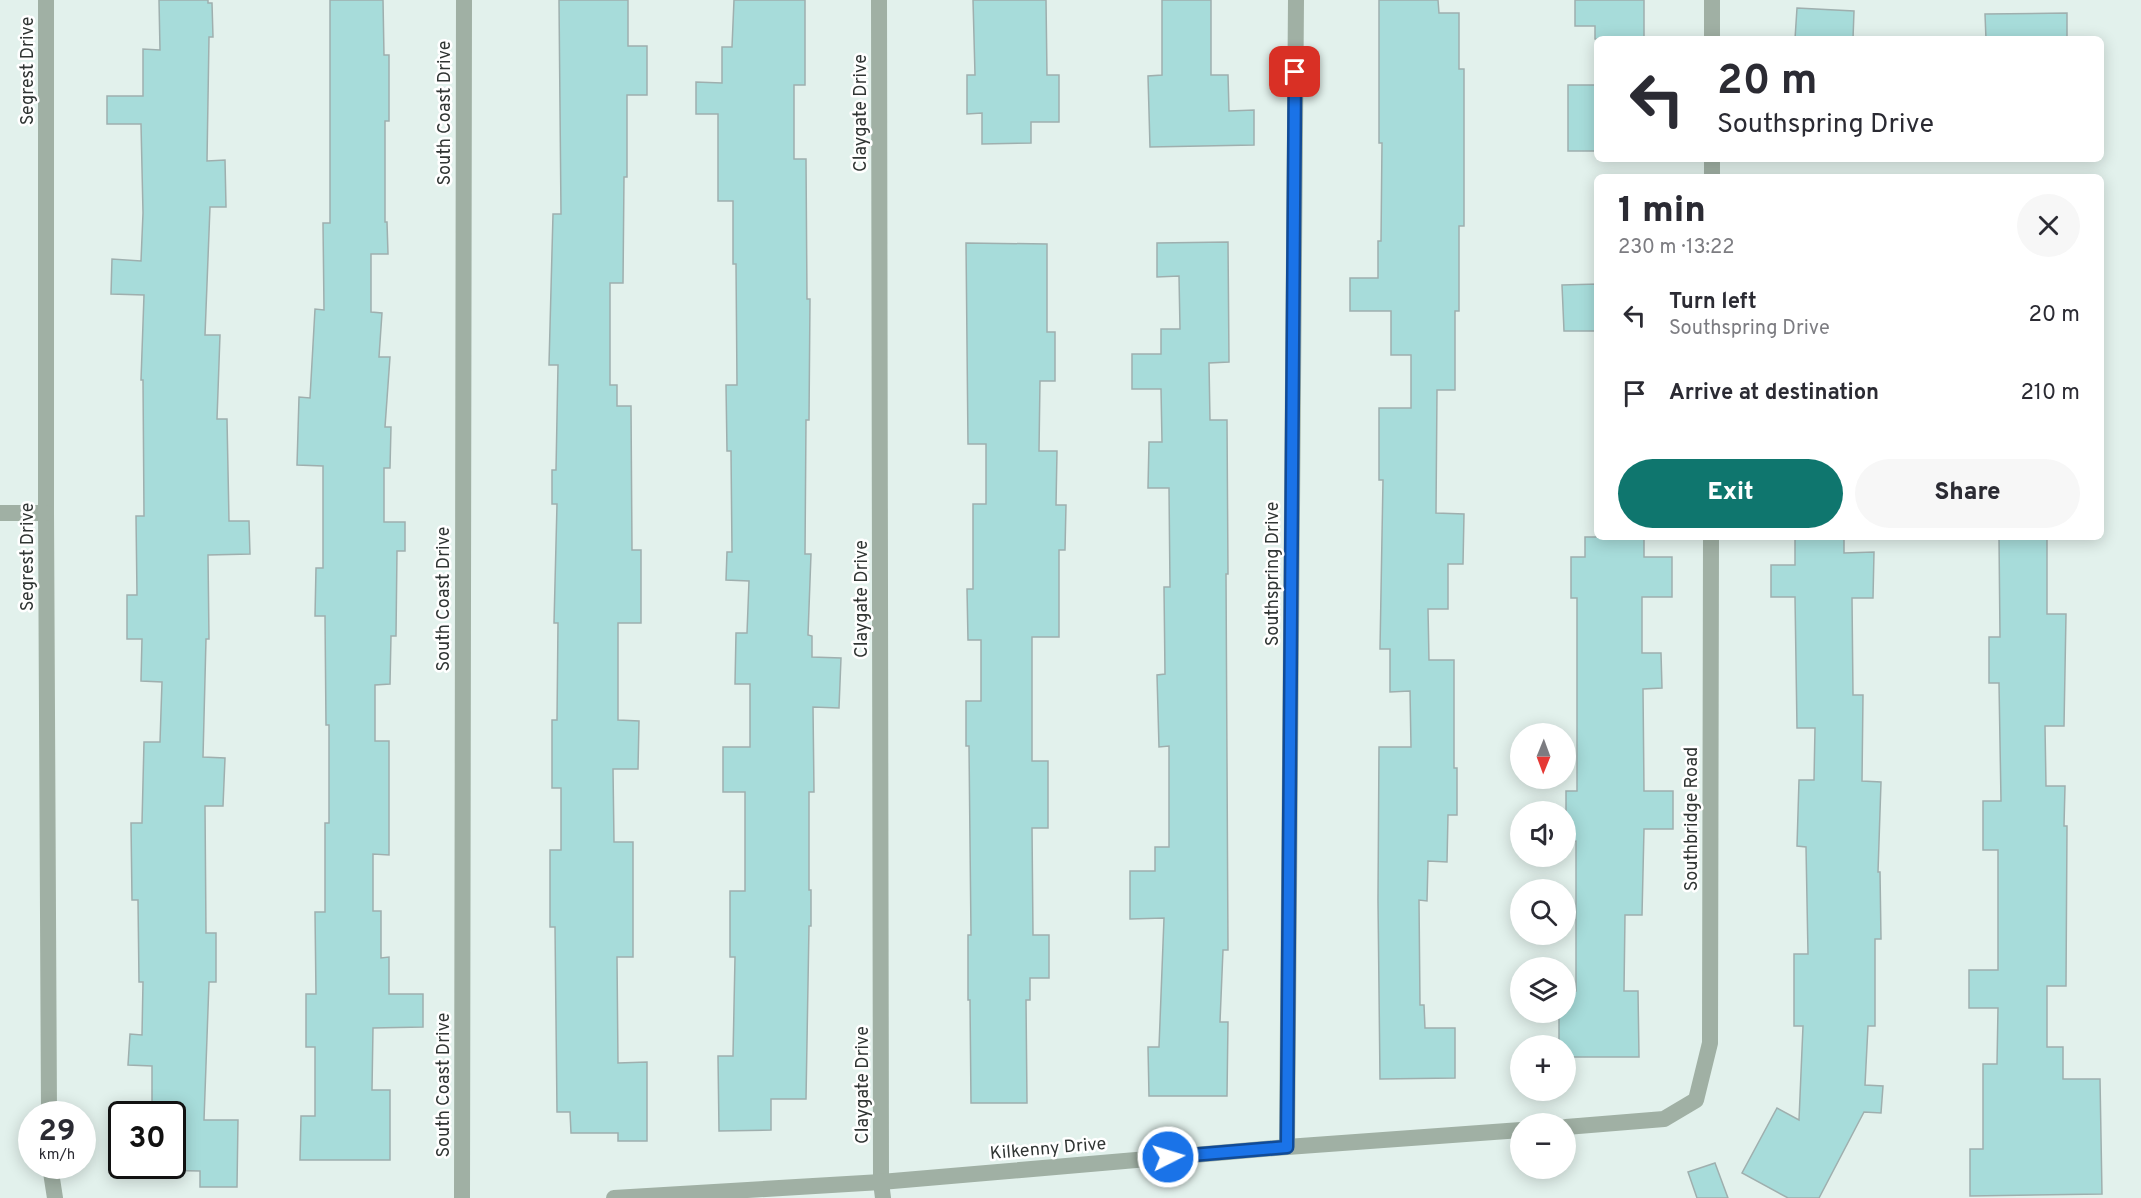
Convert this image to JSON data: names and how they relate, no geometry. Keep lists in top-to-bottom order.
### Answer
{
  "streets": {
    "street": [
      "Segrest Drive",
      "South Coast Drive",
      "Claygate Drive",
      "Southspring Drive",
      "Southbridge Road",
      "Kilkenny Drive"
    ]
  },
  "crossings": [
    ["Claygate Drive", "Kilkenny Drive"],
    ["Southspring Drive", "Kilkenny Drive"]
  ],
  "north": "bottom",
  "page": {
    "turn": ["20 m", "Southspring Drive"],
    "heading": ["1 min", "230 m · 13:22"],
    "list": [
      {
        "name": "Turn left",
        "note": "Southspring Drive",
        "value": "20 m"
      },
      {
        "name": "Arrive at destination",
        "value": "210 m"
      }
    ],
    "buttons": ["Exit", "Share"],
    "map_buttons": ["+", "−"],
    "speed": "29 km/h",
    "limit": "30"
  }
}
